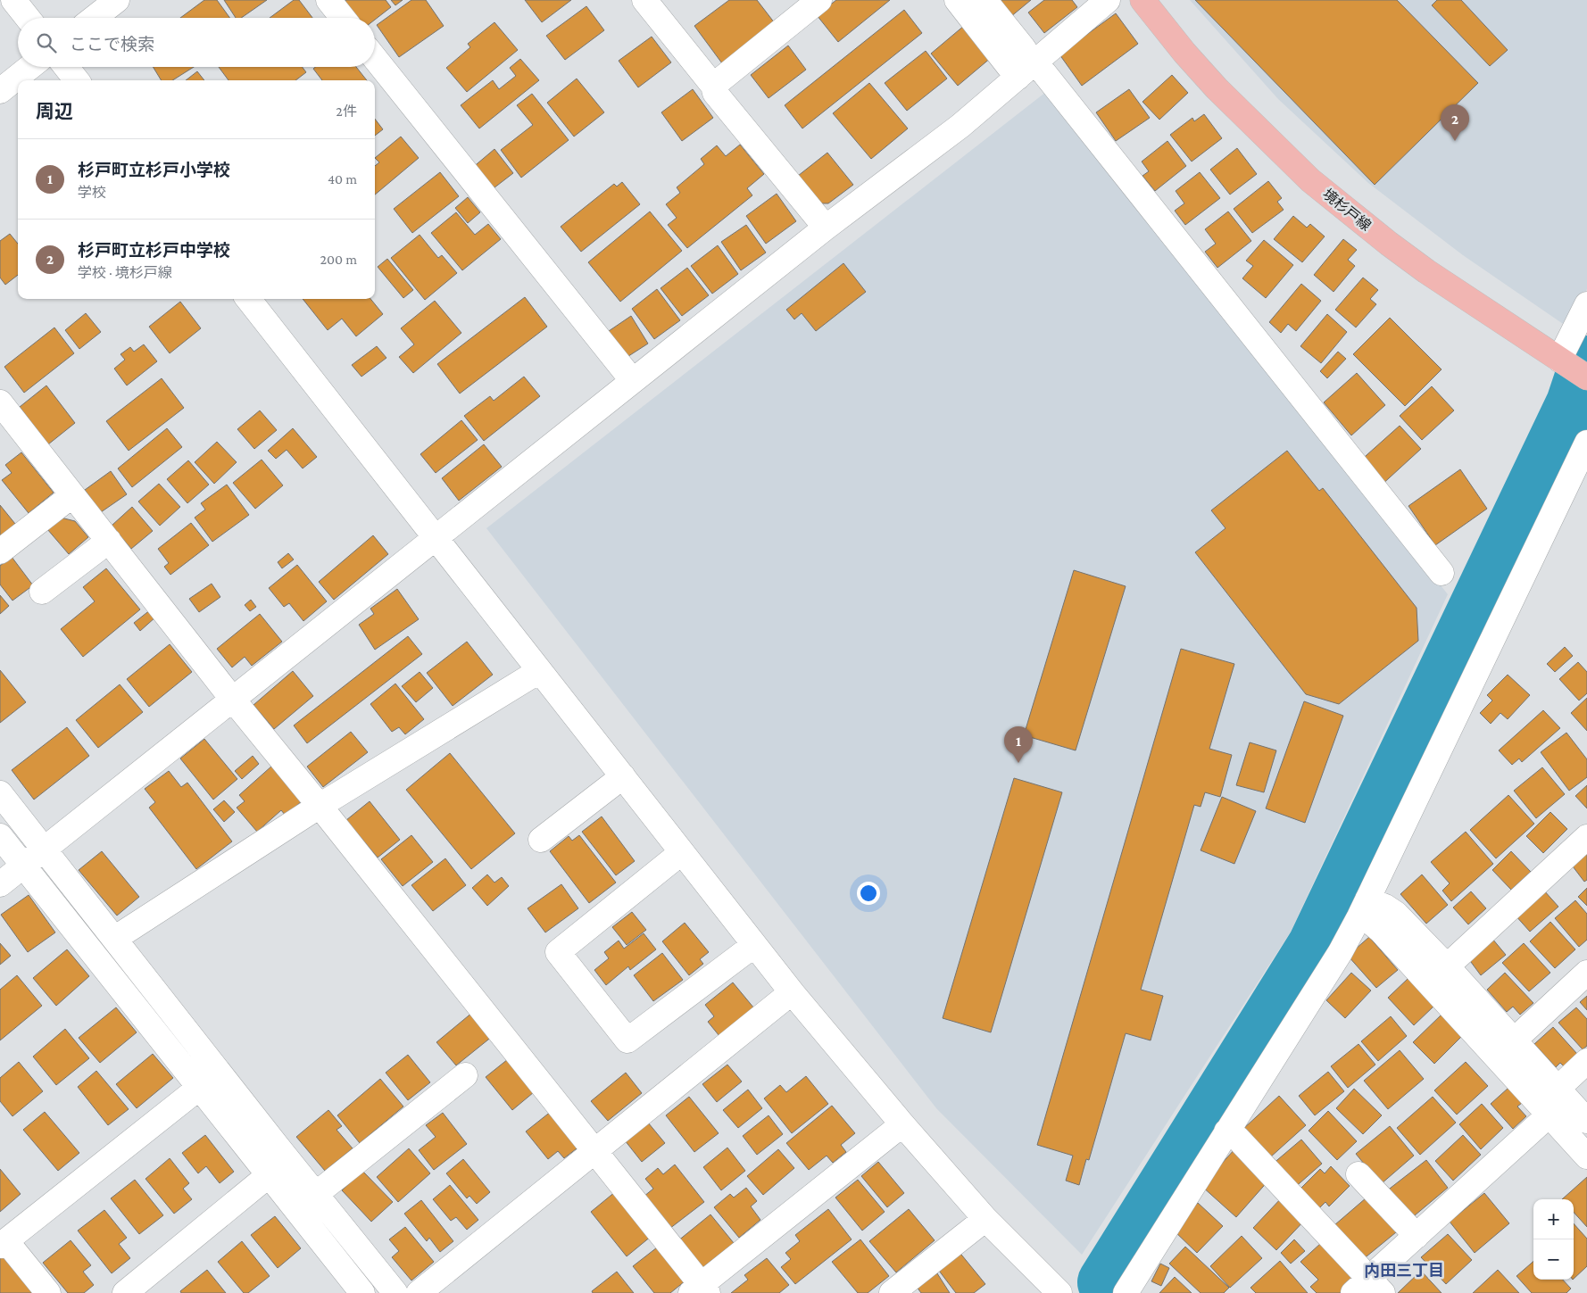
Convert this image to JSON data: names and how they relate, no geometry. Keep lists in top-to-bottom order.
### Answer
{
  "streets": {
    "main road": ["境杉戸線"]
  },
  "districts": ["内田三丁目"],
  "page": {
    "search": "ここで検索",
    "heading": ["周辺", "2件"],
    "pins": ["2", "1"],
    "list": [
      {
        "mark": "1",
        "name": "杉戸町立杉戸小学校",
        "note": "学校",
        "value": "40 m"
      },
      {
        "mark": "2",
        "name": "杉戸町立杉戸中学校",
        "note": "学校 · 境杉戸線",
        "value": "200 m"
      }
    ],
    "map_buttons": ["+", "−"]
  }
}
